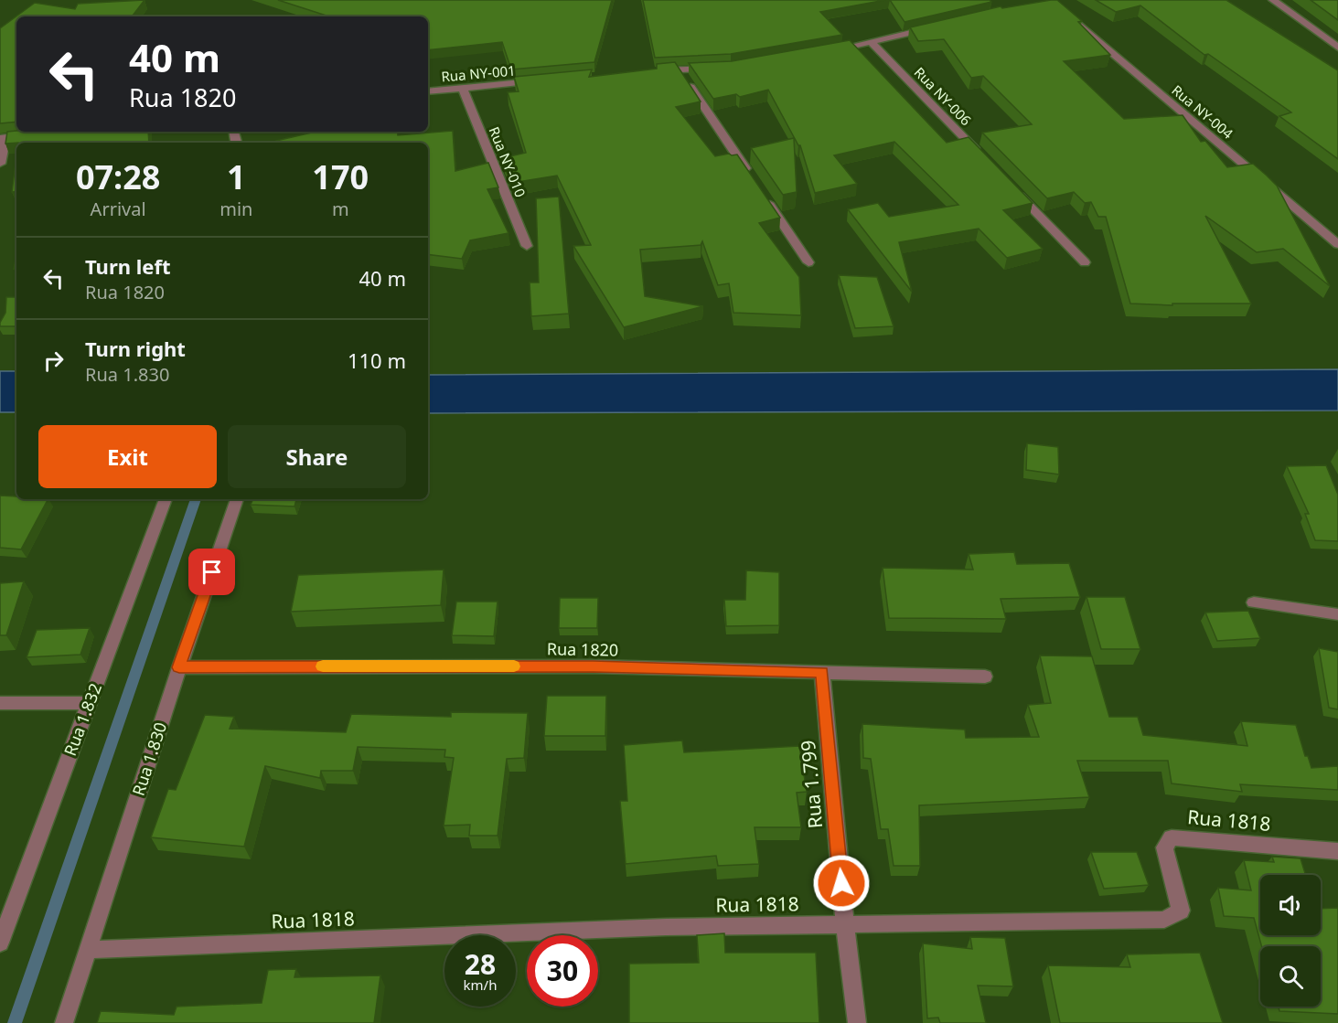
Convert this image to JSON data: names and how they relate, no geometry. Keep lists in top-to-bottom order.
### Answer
{
  "streets": {
    "street": [
      "Rua NY-001",
      "Rua NY-006",
      "Rua NY-004",
      "Rua NY-010",
      "Rua 1820",
      "Rua 1.832",
      "Rua 1.830",
      "Rua 1.799",
      "Rua 1818"
    ]
  },
  "crossings": [
    ["Rua NY-001", "Rua NY-010"],
    ["Rua 1820", "Rua 1.830"],
    ["Rua 1820", "Rua 1.799"],
    ["Rua 1.830", "Rua 1818"],
    ["Rua 1.799", "Rua 1818"]
  ],
  "page": {
    "turn": ["40 m", "Rua 1820"],
    "eta": [
      "07:28",
      "Arrival",
      "1",
      "min",
      "170",
      "m"
    ],
    "list": [
      {
        "name": "Turn left",
        "note": "Rua 1820",
        "value": "40 m"
      },
      {
        "name": "Turn right",
        "note": "Rua 1.830",
        "value": "110 m"
      }
    ],
    "buttons": ["Exit", "Share"],
    "speed": "28 km/h",
    "limit": "30"
  }
}
